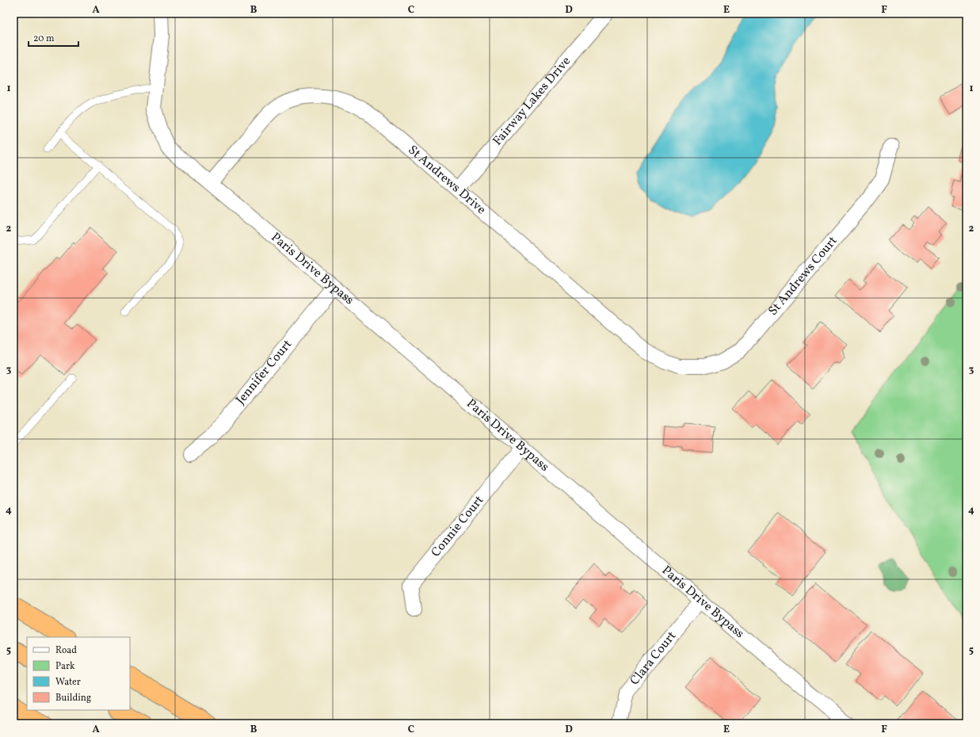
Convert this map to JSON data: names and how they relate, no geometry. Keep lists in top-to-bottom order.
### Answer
{
  "streets": {
    "street": [
      "Fairway Lakes Drive",
      "St Andrews Drive",
      "Paris Drive Bypass",
      "St Andrews Court",
      "Jennifer Court",
      "Connie Court",
      "Clara Court"
    ]
  },
  "crossings": [
    ["Fairway Lakes Drive", "St Andrews Drive"],
    ["St Andrews Drive", "Paris Drive Bypass"],
    ["St Andrews Drive", "St Andrews Court"],
    ["Paris Drive Bypass", "Jennifer Court"],
    ["Paris Drive Bypass", "Connie Court"],
    ["Paris Drive Bypass", "Clara Court"]
  ],
  "legend": [
    "Road",
    "Park",
    "Water",
    "Building"
  ],
  "scale_bar": "20 m",
  "grid": {
    "columns": [
      "A",
      "B",
      "C",
      "D",
      "E",
      "F"
    ],
    "rows": [
      "1",
      "2",
      "3",
      "4",
      "5"
    ]
  }
}
